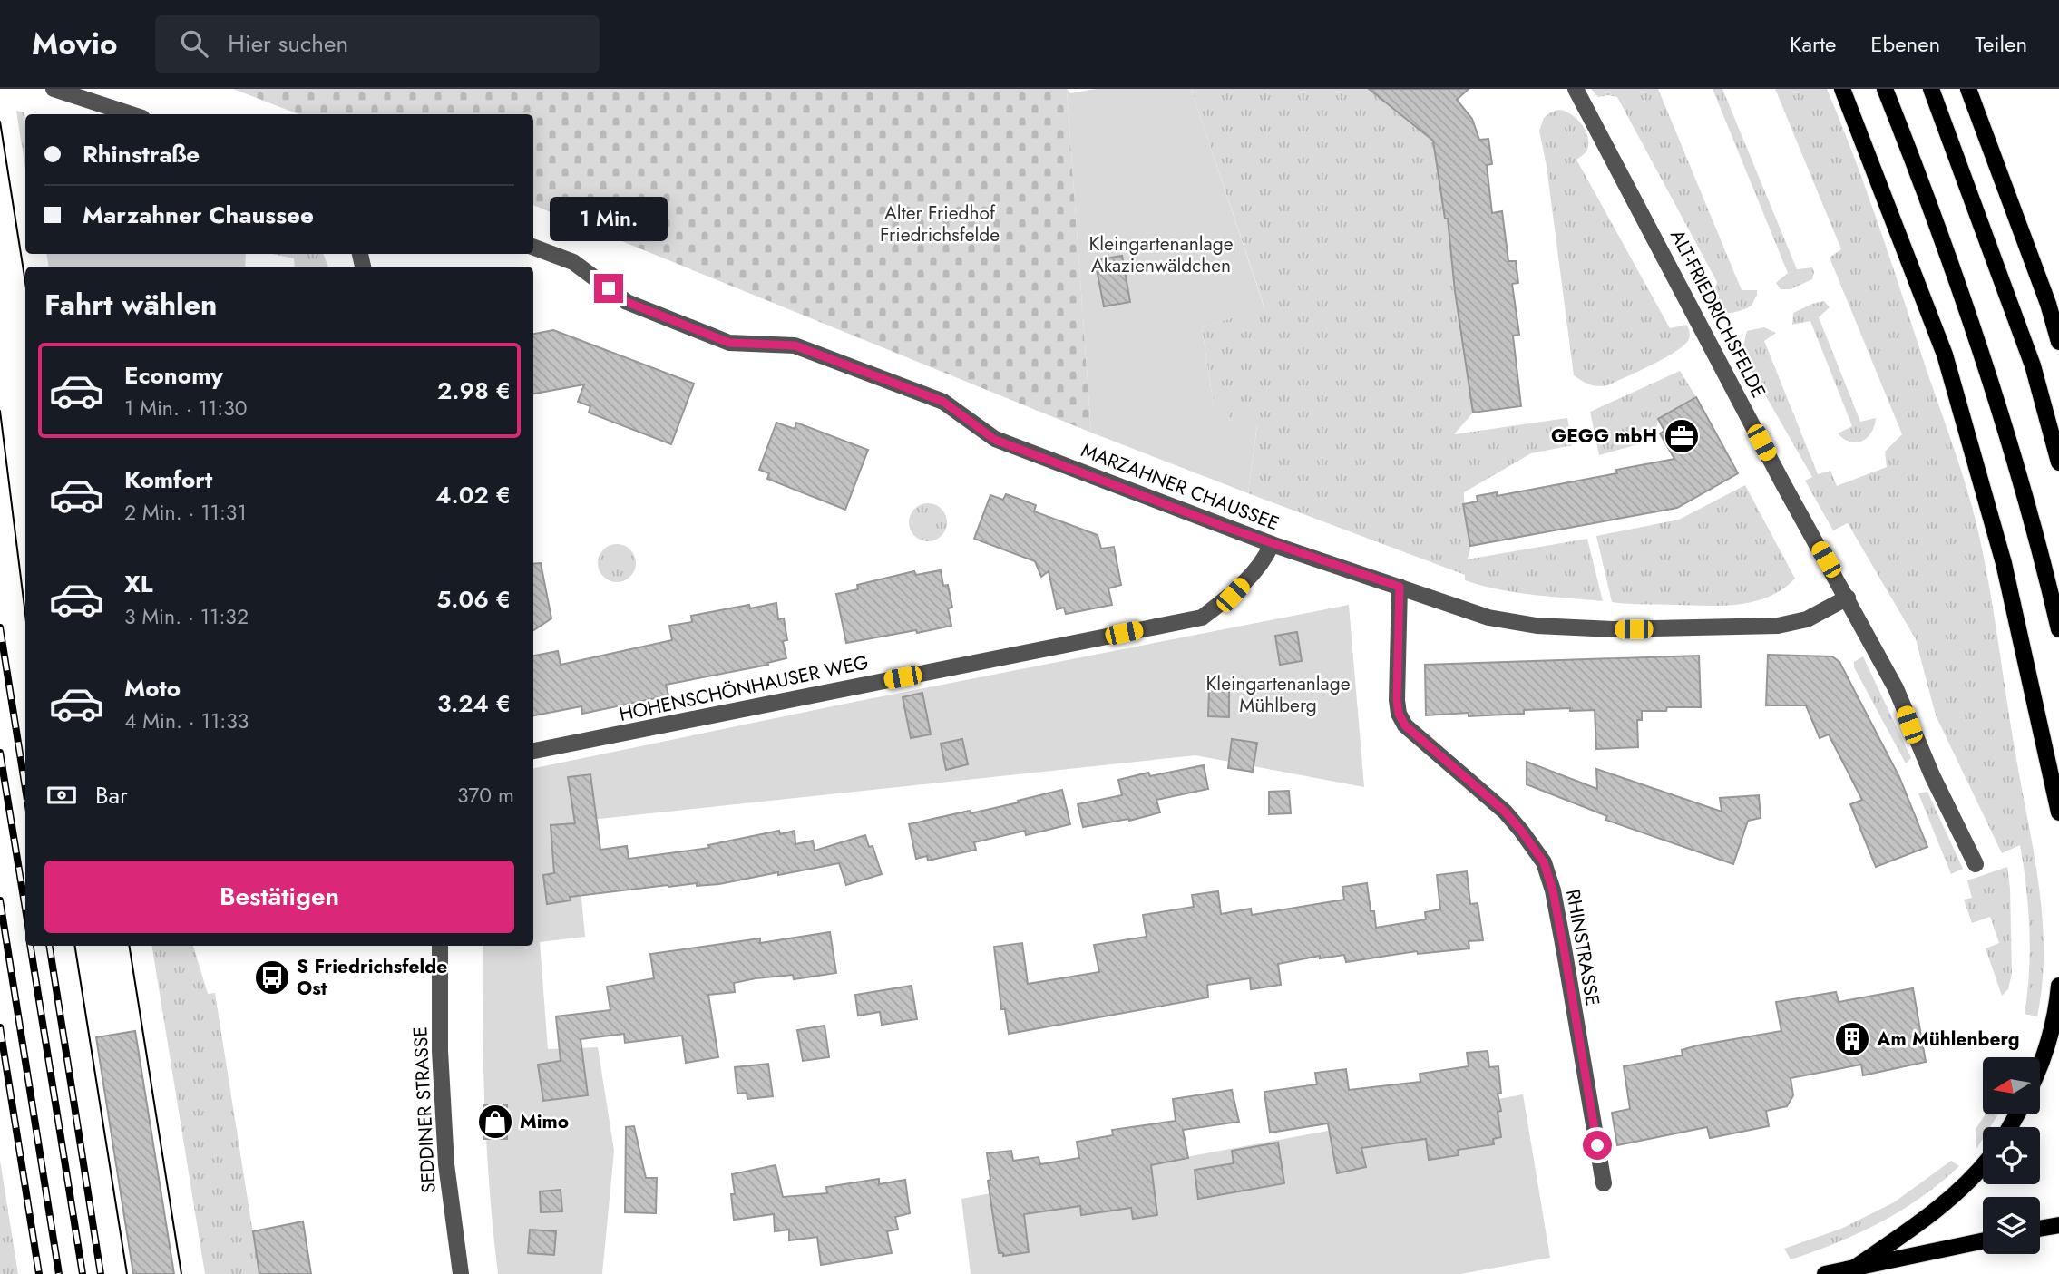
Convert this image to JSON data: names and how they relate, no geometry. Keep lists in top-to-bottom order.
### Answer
{
  "streets": {
    "street": [
      "ALT-FRIEDRICHSFELDE",
      "MARZAHNER CHAUSSEE",
      "HOHENSCHÖNHAUSER WEG",
      "RHINSTRASSE",
      "SEDDINER STRASSE"
    ]
  },
  "crossings": [
    ["ALT-FRIEDRICHSFELDE", "MARZAHNER CHAUSSEE"],
    ["MARZAHNER CHAUSSEE", "HOHENSCHÖNHAUSER WEG"],
    ["MARZAHNER CHAUSSEE", "RHINSTRASSE"]
  ],
  "parks": ["Alter Friedhof Friedrichsfelde", "Kleingartenanlage Akazienwäldchen", "Kleingartenanlage Mühlberg"],
  "places": {
    "office": ["GEGG mbH"],
    "bus stop": ["S Friedrichsfelde Ost"],
    "building": ["Am Mühlenberg"],
    "shop": ["Mimo"]
  },
  "north": "left",
  "page": {
    "header": "Movio",
    "search": "Hier suchen",
    "nav": ["Karte", "Ebenen", "Teilen"],
    "banner": ["Rhinstraße", "Marzahner Chaussee"],
    "bubble": "1 Min.",
    "heading": "Fahrt wählen",
    "list": [
      {
        "name": "Economy",
        "note": "1 Min. · 11:30",
        "value": "2.98 €"
      },
      {
        "name": "Komfort",
        "note": "2 Min. · 11:31",
        "value": "4.02 €"
      },
      {
        "name": "XL",
        "note": "3 Min. · 11:32",
        "value": "5.06 €"
      },
      {
        "name": "Moto",
        "note": "4 Min. · 11:33",
        "value": "3.24 €"
      }
    ],
    "pay": ["Bar", "370 m"],
    "buttons": "Bestätigen"
  }
}
